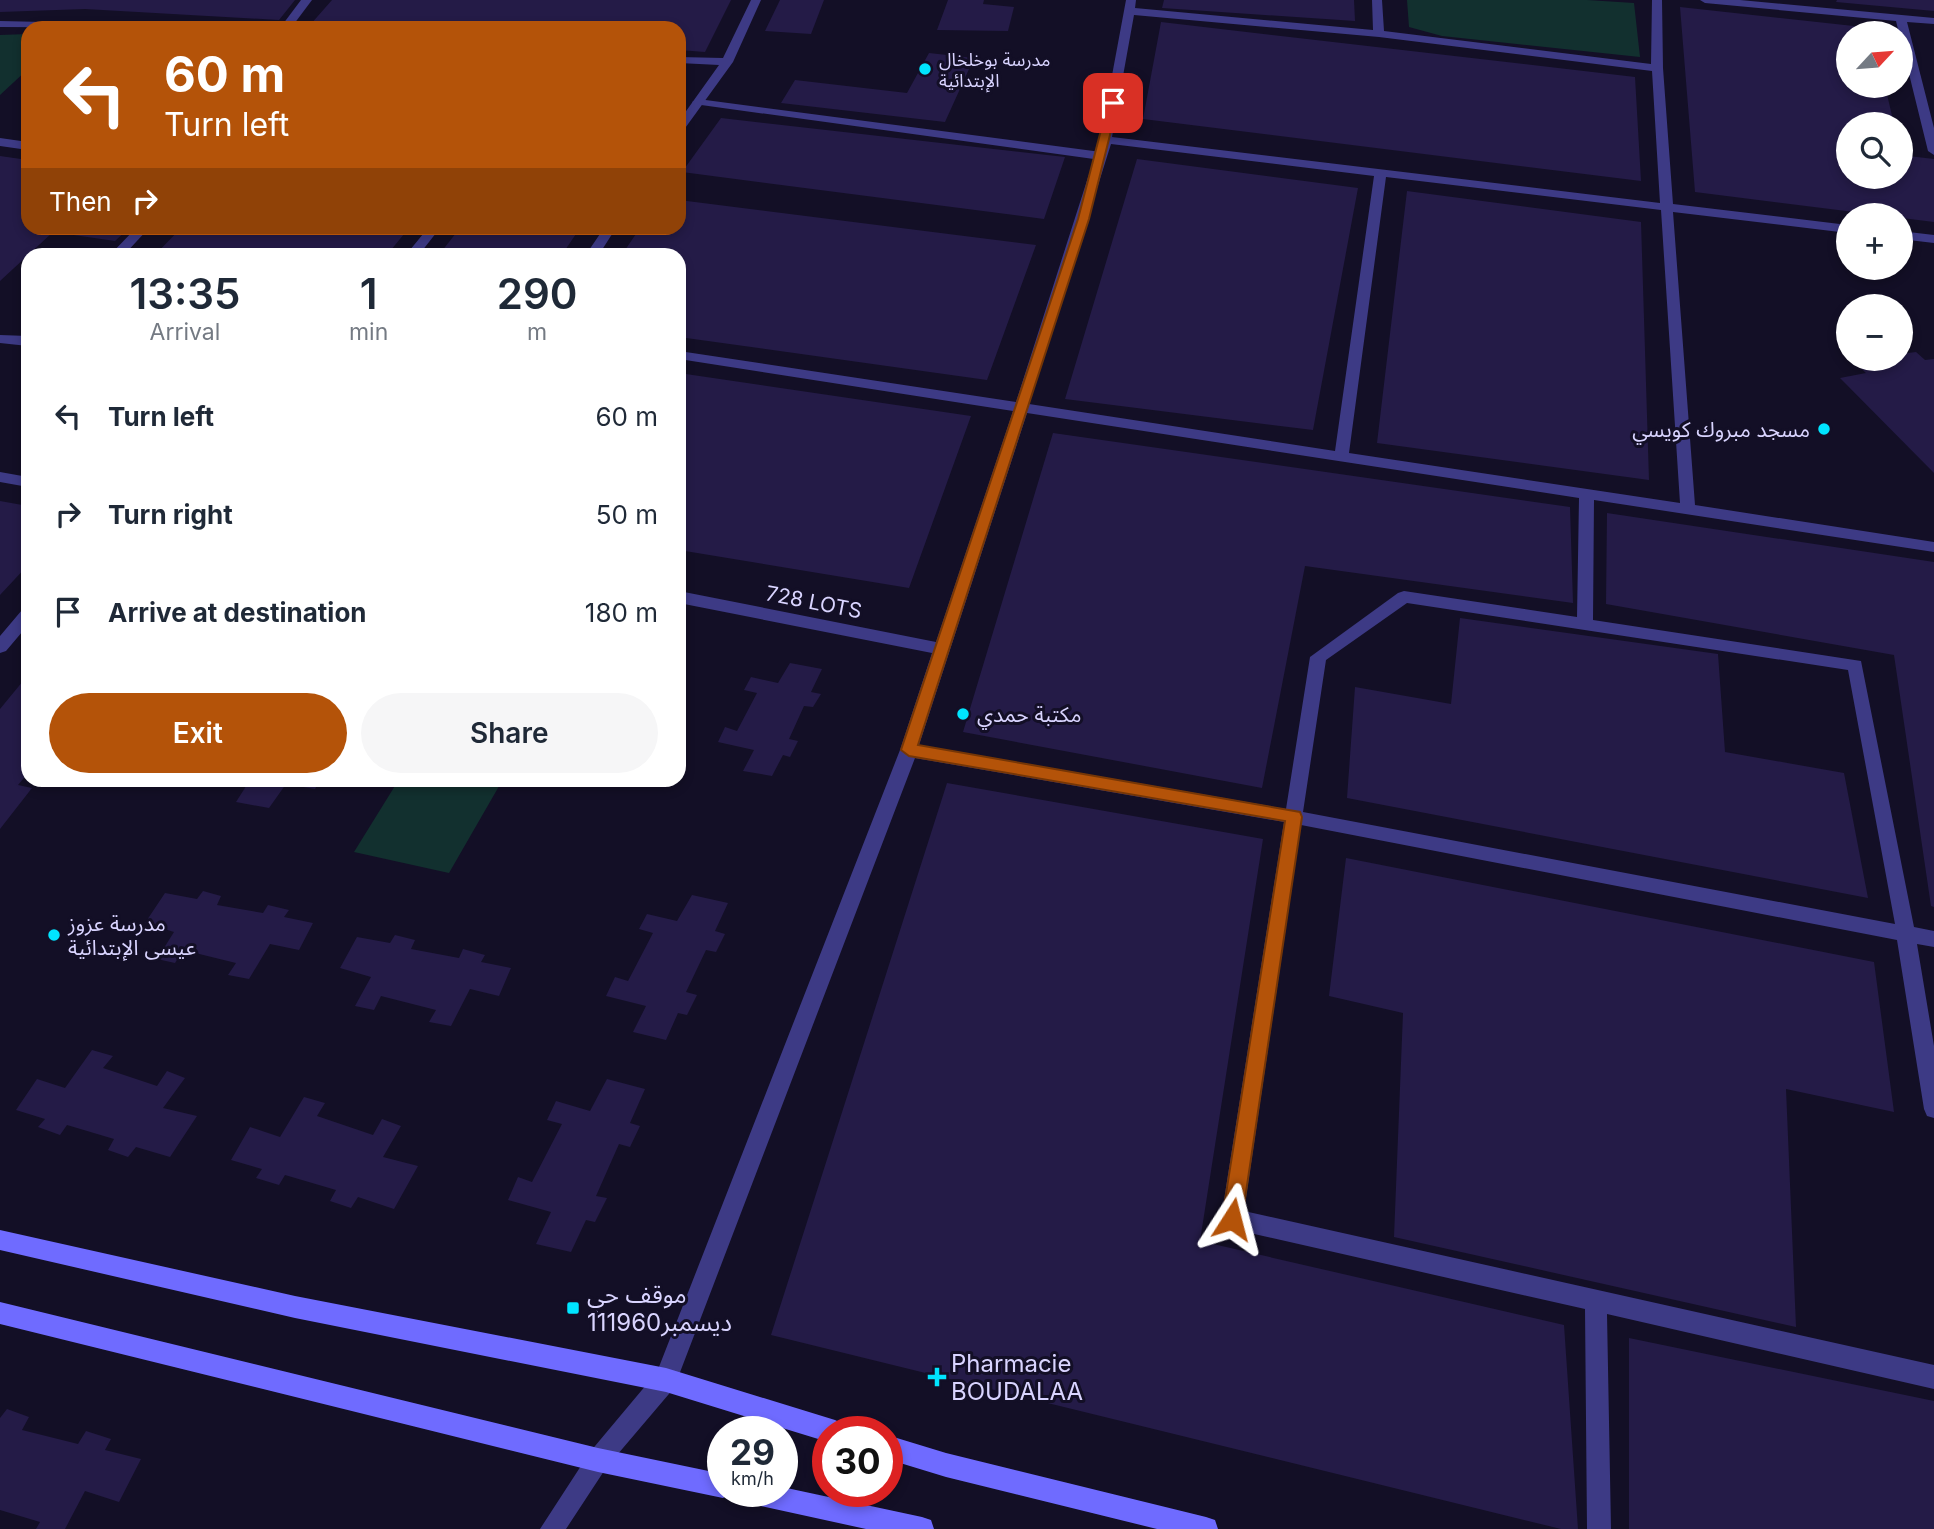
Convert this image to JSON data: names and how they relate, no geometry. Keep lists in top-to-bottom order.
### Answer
{
  "streets": {
    "street": ["728 LOTS"]
  },
  "places": {
    "other": [
      "مدرسة بوخلخال الإبتدائية",
      "مسجد مبروك كويسي",
      "مكتبة حمدي",
      "مدرسة عزوز عيسى الإبتدائية"
    ],
    "transit": ["موقف حي 11ديسمبر1960"],
    "health": ["Pharmacie BOUDALAA"]
  },
  "north": "top right",
  "page": {
    "map_buttons": ["+", "−"],
    "turn": ["60 m", "Turn left"],
    "then": "Then",
    "eta": [
      "13:35",
      "Arrival",
      "1",
      "min",
      "290",
      "m"
    ],
    "list": [
      {
        "name": "Turn left",
        "value": "60 m"
      },
      {
        "name": "Turn right",
        "value": "50 m"
      },
      {
        "name": "Arrive at destination",
        "value": "180 m"
      }
    ],
    "buttons": ["Exit", "Share"],
    "speed": "29 km/h",
    "limit": "30"
  }
}
